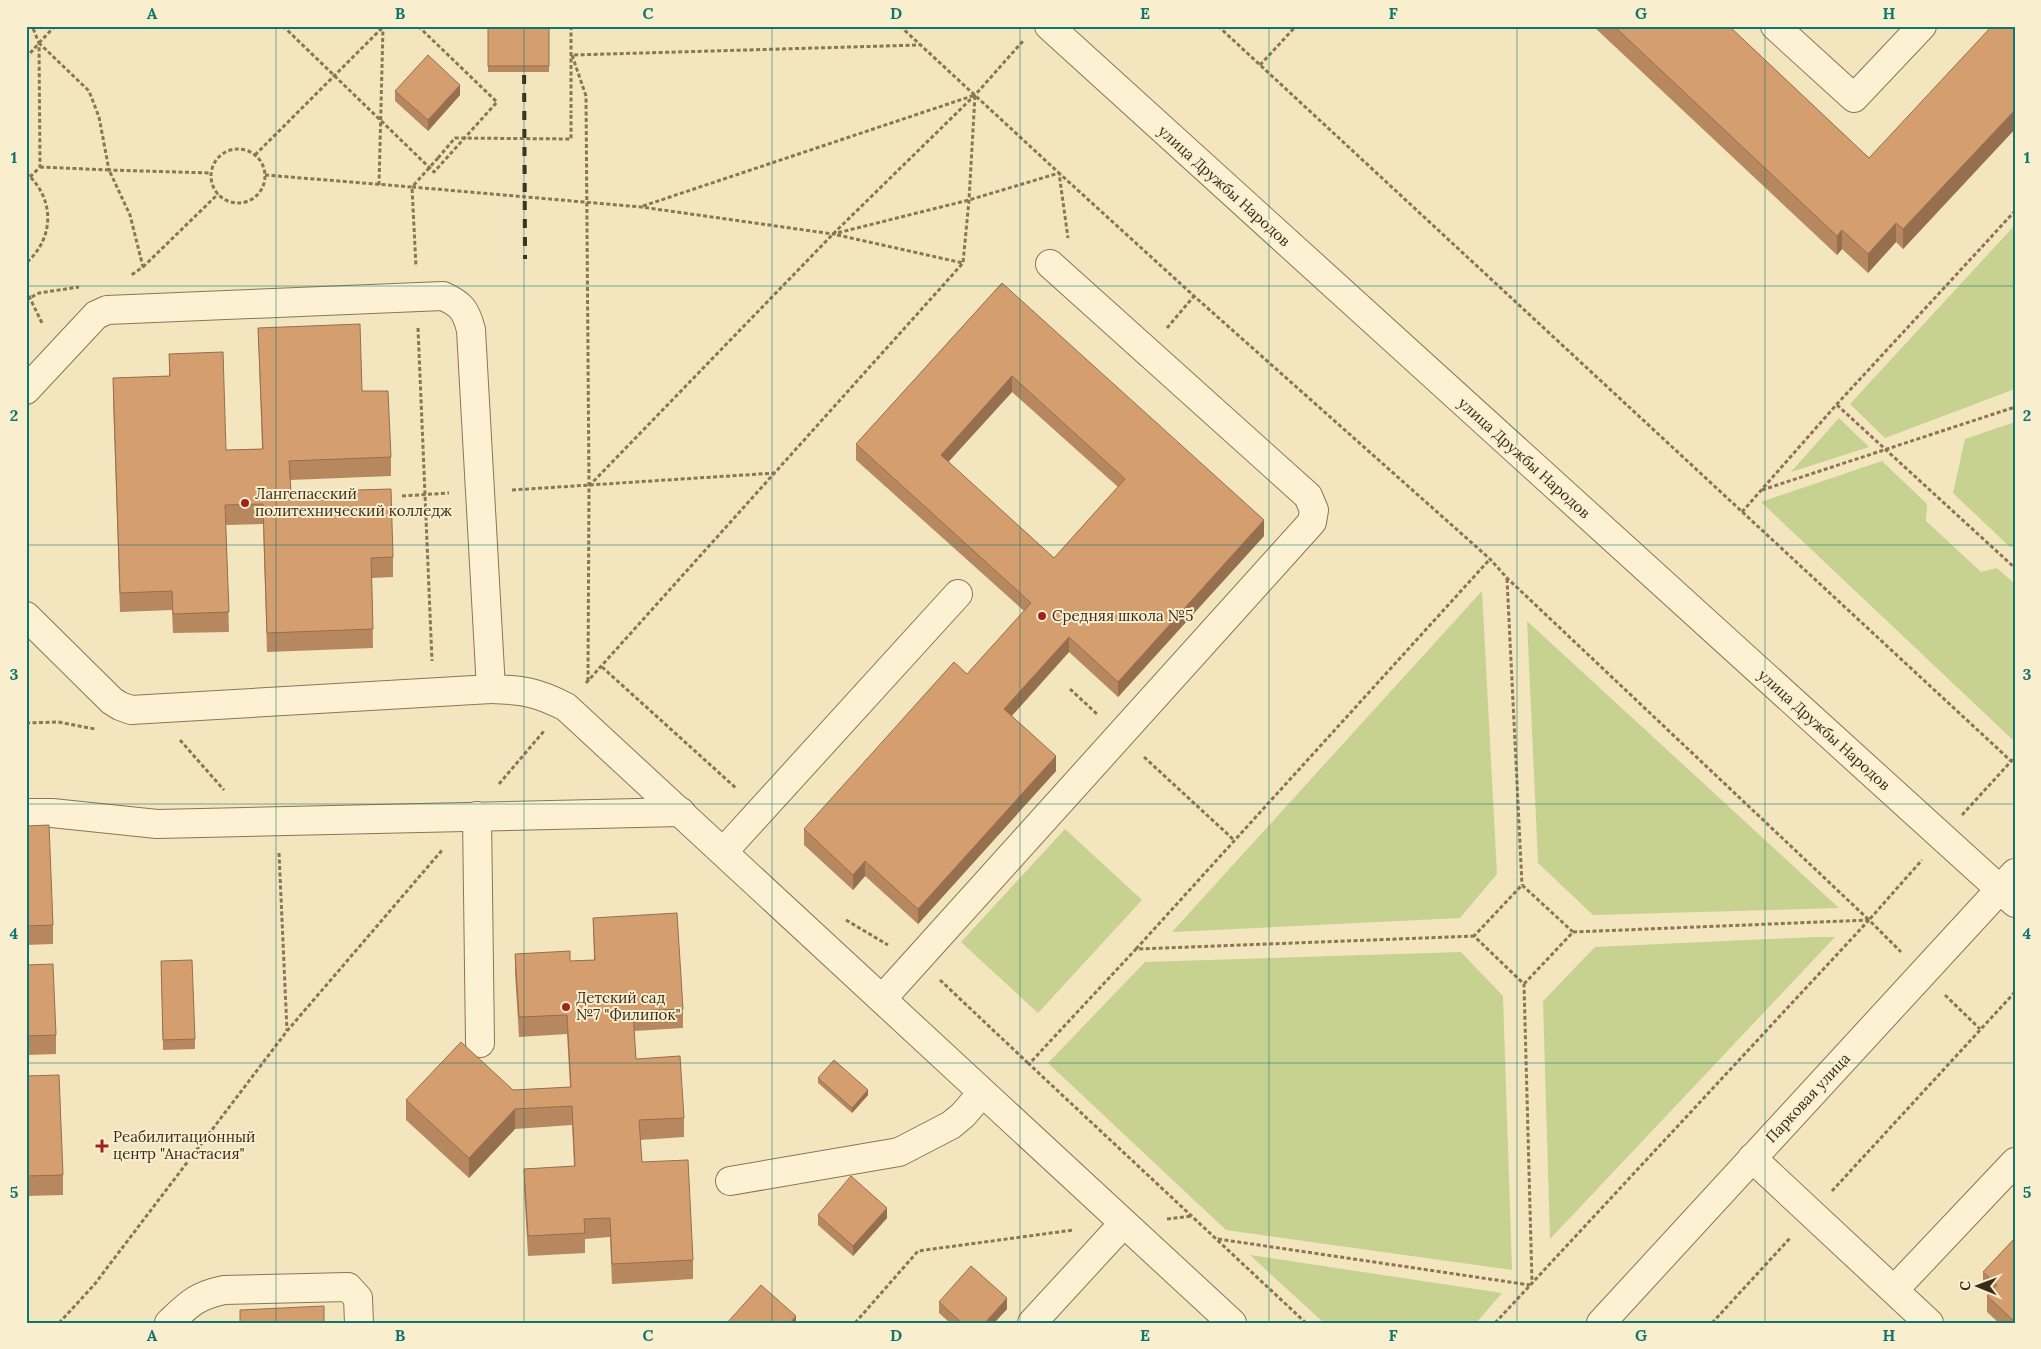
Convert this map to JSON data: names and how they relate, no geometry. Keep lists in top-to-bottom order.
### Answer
{
  "streets": {
    "street": ["улица Дружбы Народов", "Парковая улица"]
  },
  "crossings": [
    ["улица Дружбы Народов", "Парковая улица"]
  ],
  "places": {
    "other": ["Лангепасский политехнический колледж", "Средняя школа №5", "Детский сад №7 \"Филипок\""],
    "health": ["Реабилитационный центр \"Анастасия\""]
  },
  "north": "left",
  "grid": {
    "columns": [
      "A",
      "B",
      "C",
      "D",
      "E",
      "F",
      "G",
      "H"
    ],
    "rows": [
      "1",
      "2",
      "3",
      "4",
      "5"
    ]
  }
}
